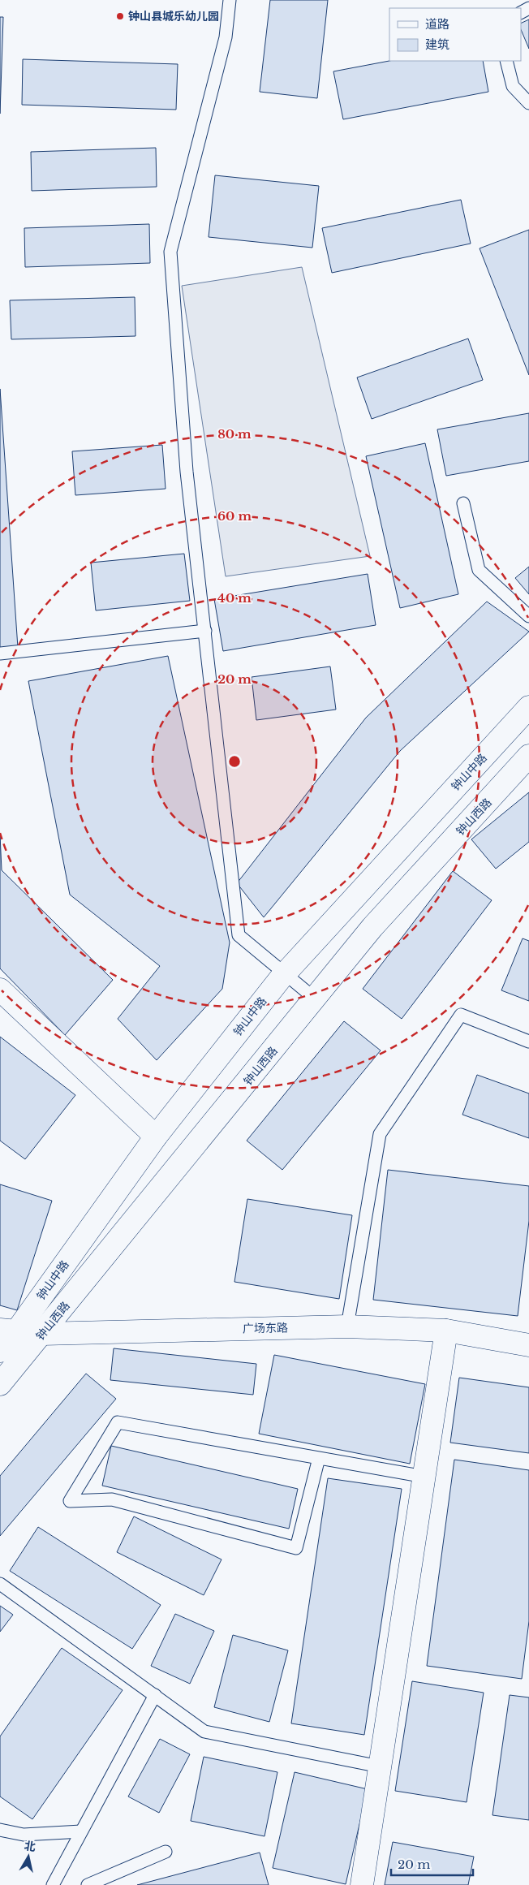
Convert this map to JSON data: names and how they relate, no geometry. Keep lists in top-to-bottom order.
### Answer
{
  "streets": {
    "main road": ["钟山中路", "钟山西路", "广场东路"]
  },
  "crossings": [
    ["钟山中路", "广场东路"],
    ["钟山西路", "广场东路"]
  ],
  "places": ["钟山县城乐幼儿园"],
  "legend": ["道路", "建筑"],
  "scale_bar": "20 m",
  "north": "top",
  "rings": [
    "80 m",
    "60 m",
    "40 m",
    "20 m"
  ]
}
